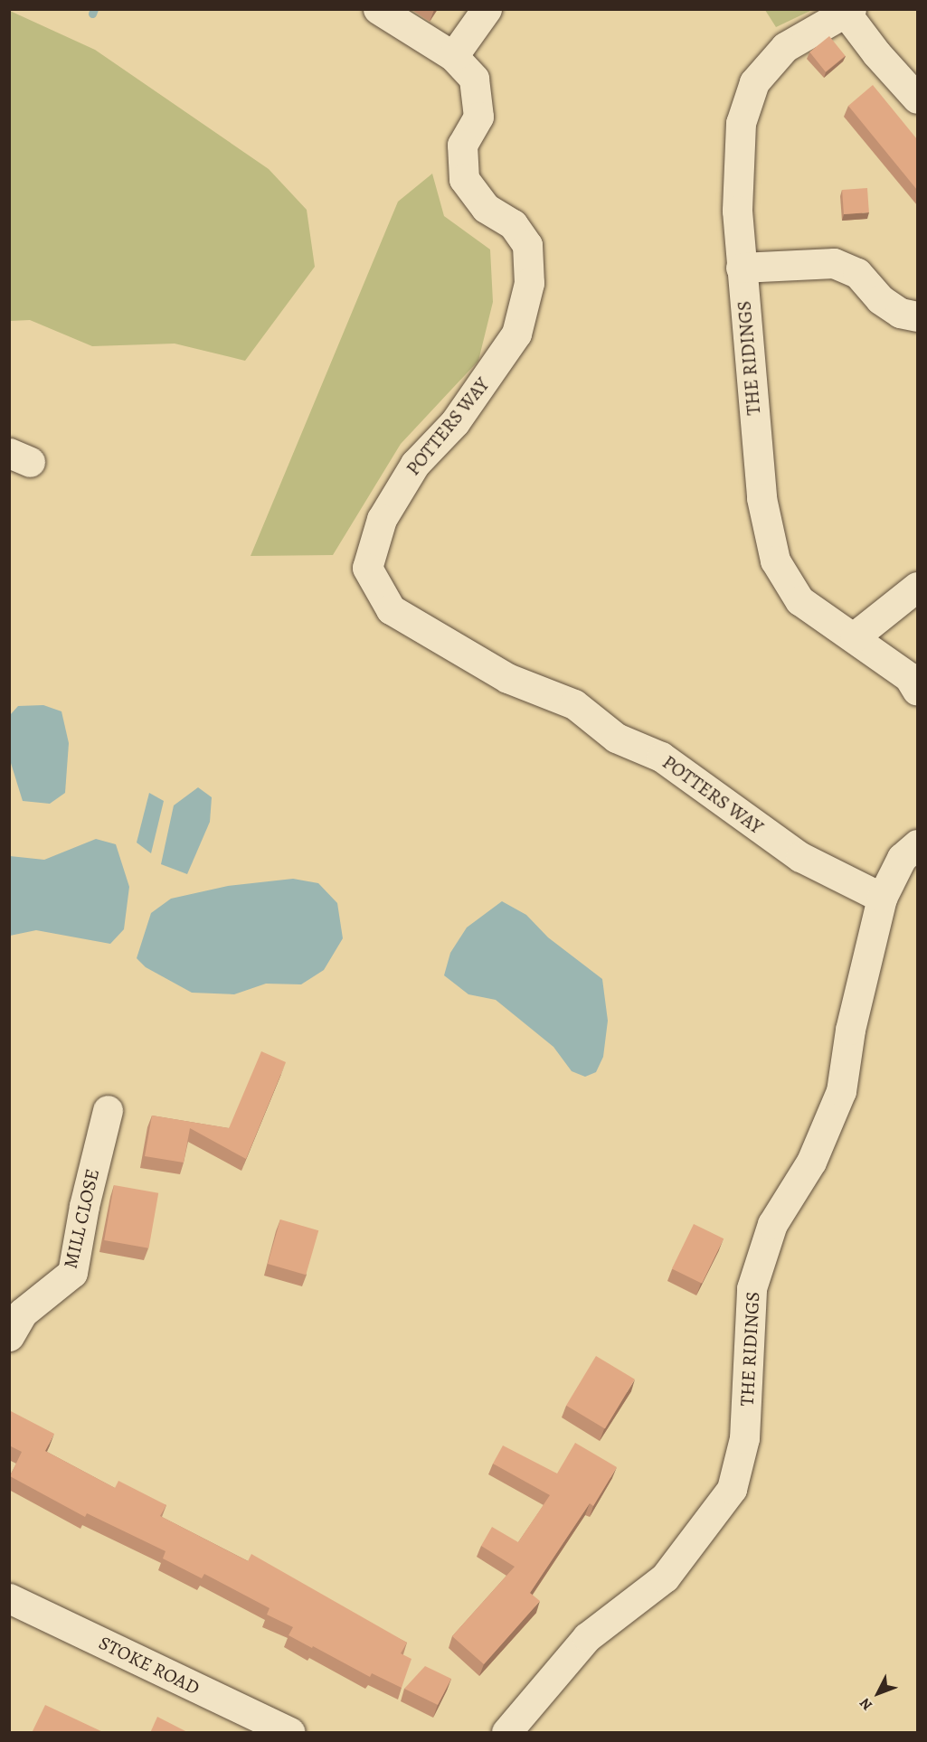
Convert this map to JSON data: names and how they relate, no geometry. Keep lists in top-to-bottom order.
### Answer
{
  "streets": {
    "street": [
      "THE RIDINGS",
      "POTTERS WAY",
      "MILL CLOSE",
      "STOKE ROAD"
    ]
  },
  "crossings": [
    ["THE RIDINGS", "POTTERS WAY"]
  ],
  "north": "bottom left"
}
